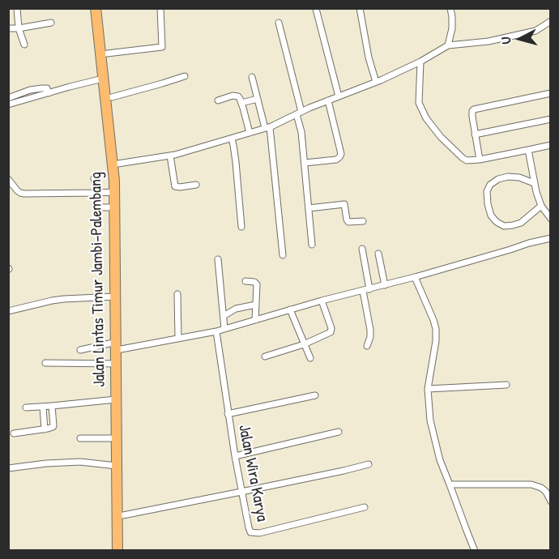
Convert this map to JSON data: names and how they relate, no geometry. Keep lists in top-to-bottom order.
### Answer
{
  "streets": {
    "highway": ["Jalan Lintas Timur Jambi-Palembang"],
    "street": ["Jalan Wira Karya"]
  },
  "north": "left"
}
